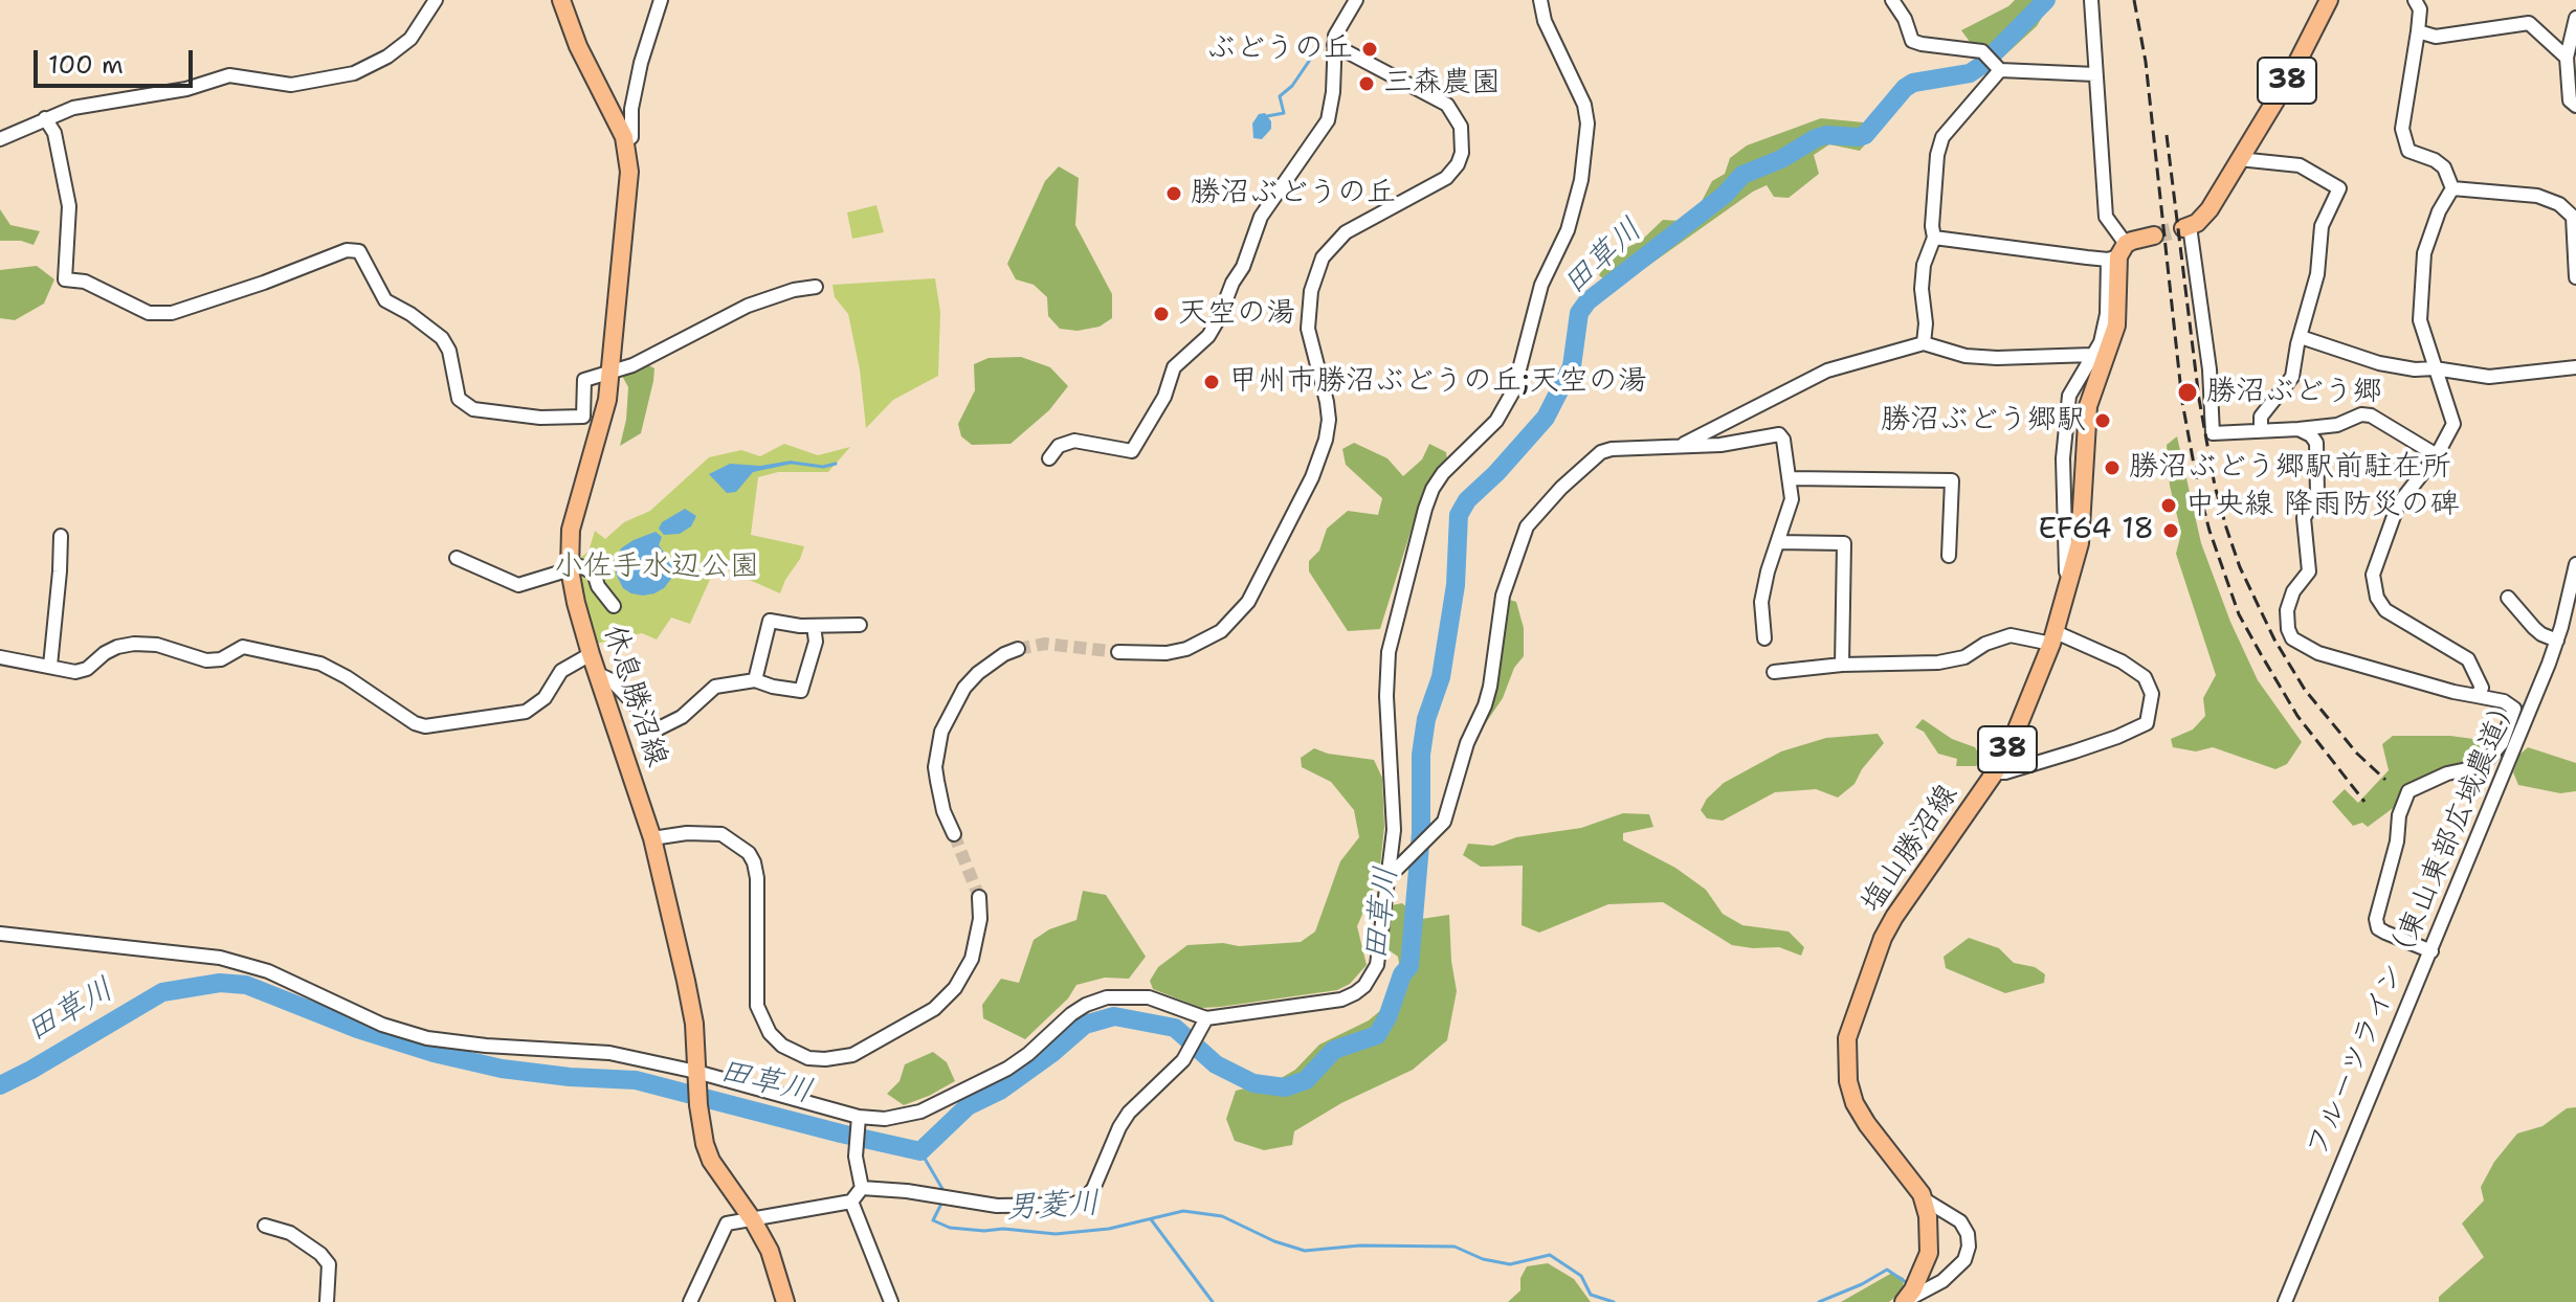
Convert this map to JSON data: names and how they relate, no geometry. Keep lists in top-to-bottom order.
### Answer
{
  "streets": {
    "main road": ["38", "休息勝沼線", "塩山勝沼線"],
    "street": ["フルーツライン（東山東部広域農道）"]
  },
  "water": ["田草川", "男菱川"],
  "parks": ["小佐手水辺公園"],
  "places": [
    "ぶどうの丘",
    "三森農園",
    "勝沼ぶどうの丘",
    "天空の湯",
    "甲州市勝沼ぶどうの丘;天空の湯",
    "勝沼ぶどう郷",
    "勝沼ぶどう郷駅",
    "勝沼ぶどう郷駅前駐在所",
    "中央線 降雨防災の碑",
    "EF64 18"
  ],
  "scale_bar": "100 m"
}
